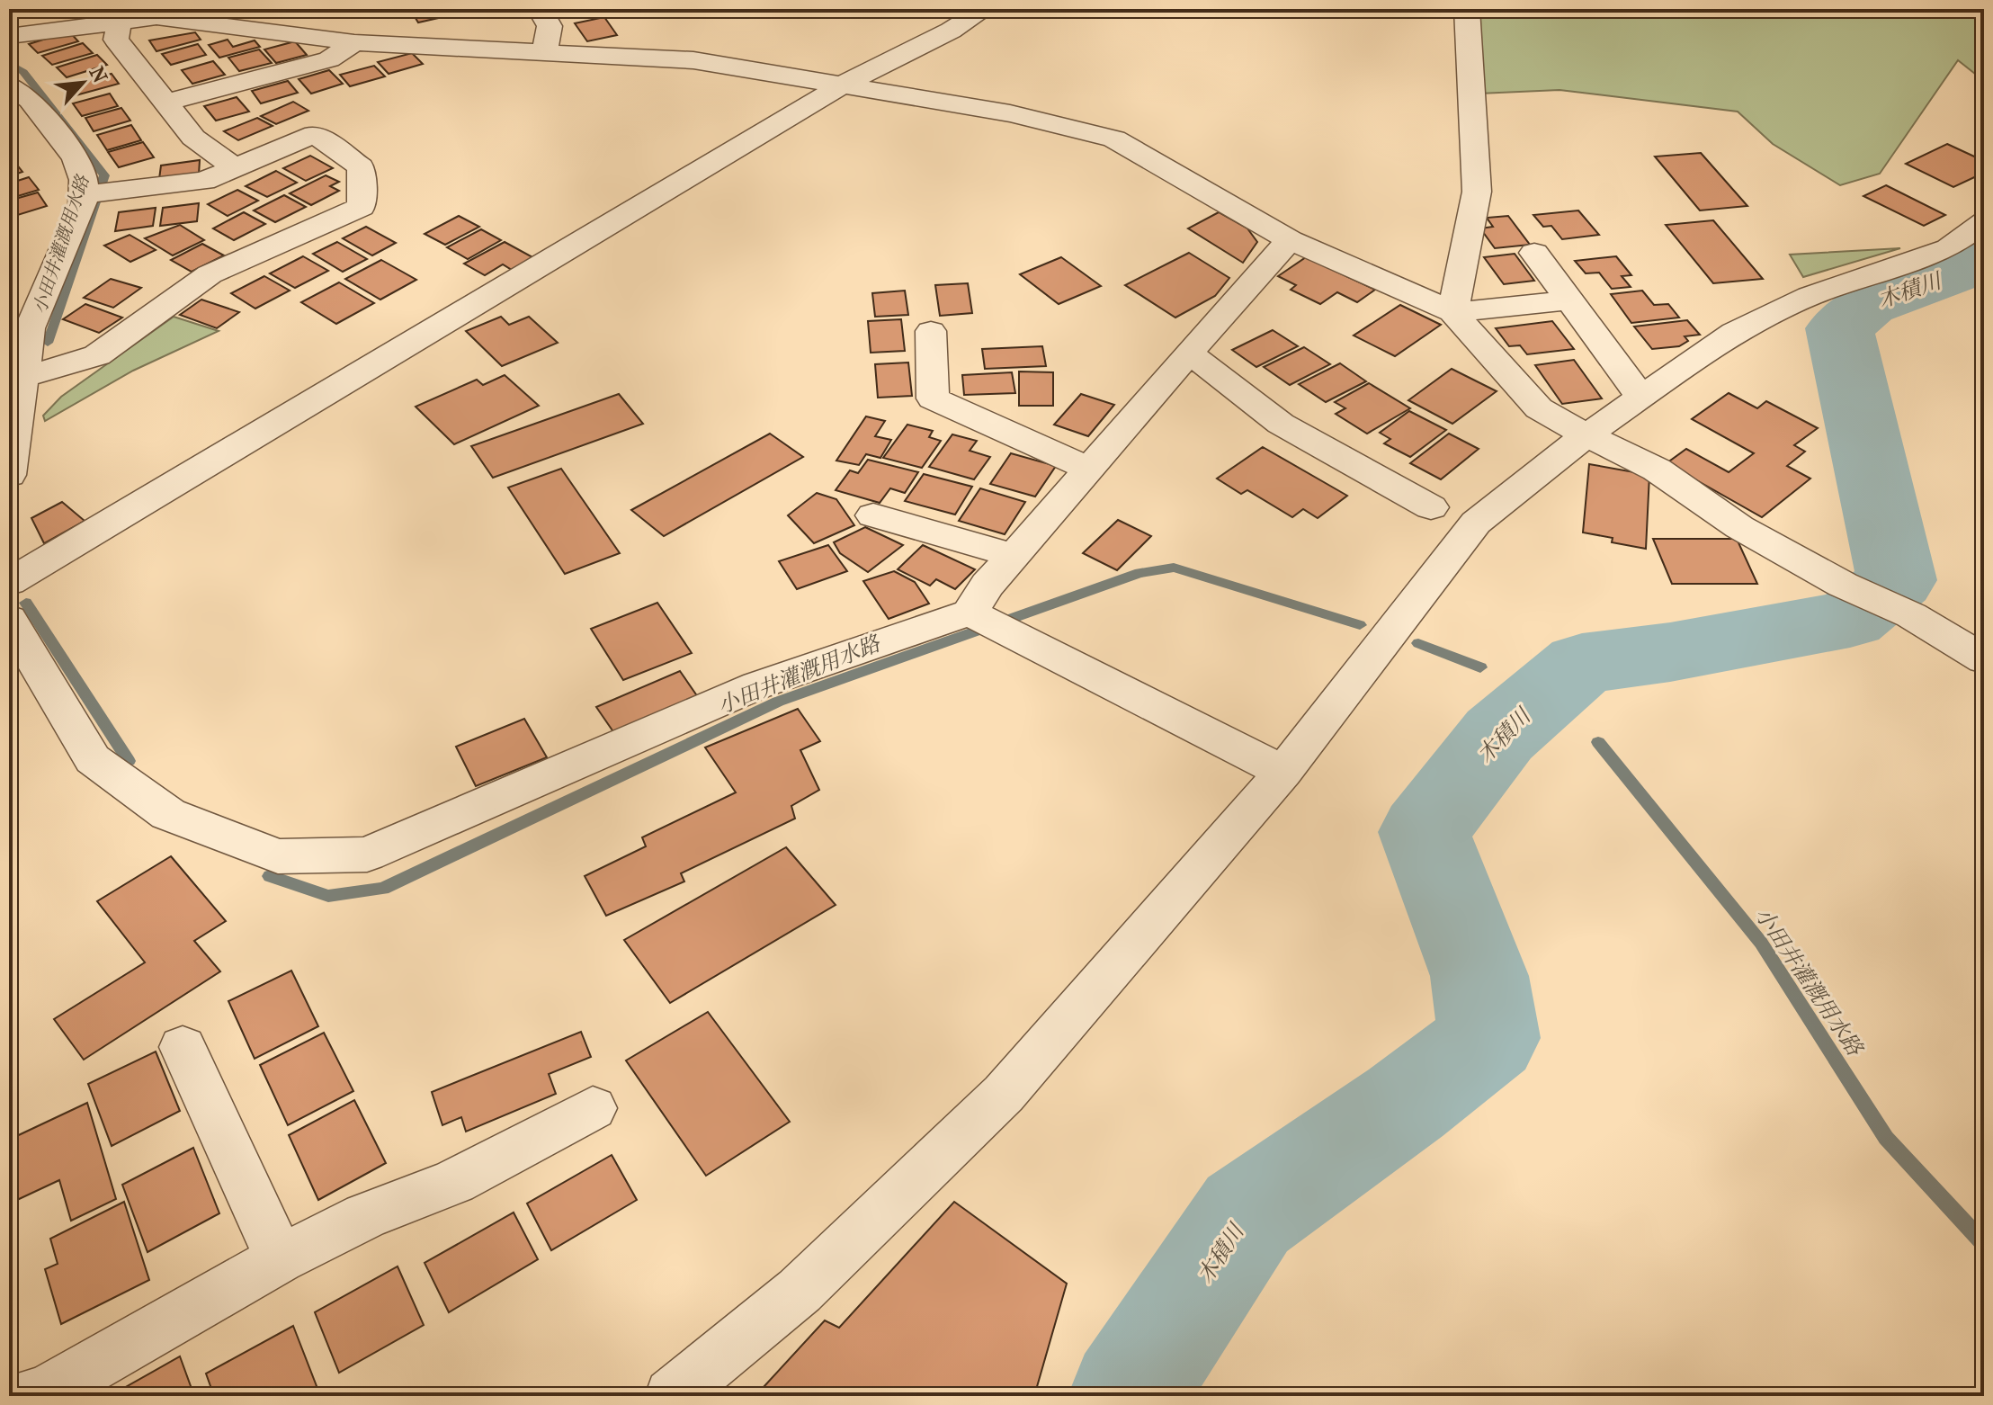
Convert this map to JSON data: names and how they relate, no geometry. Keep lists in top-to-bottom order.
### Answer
{
  "water": ["小田井灌漑用水路", "木積川"],
  "north": "top right"
}
